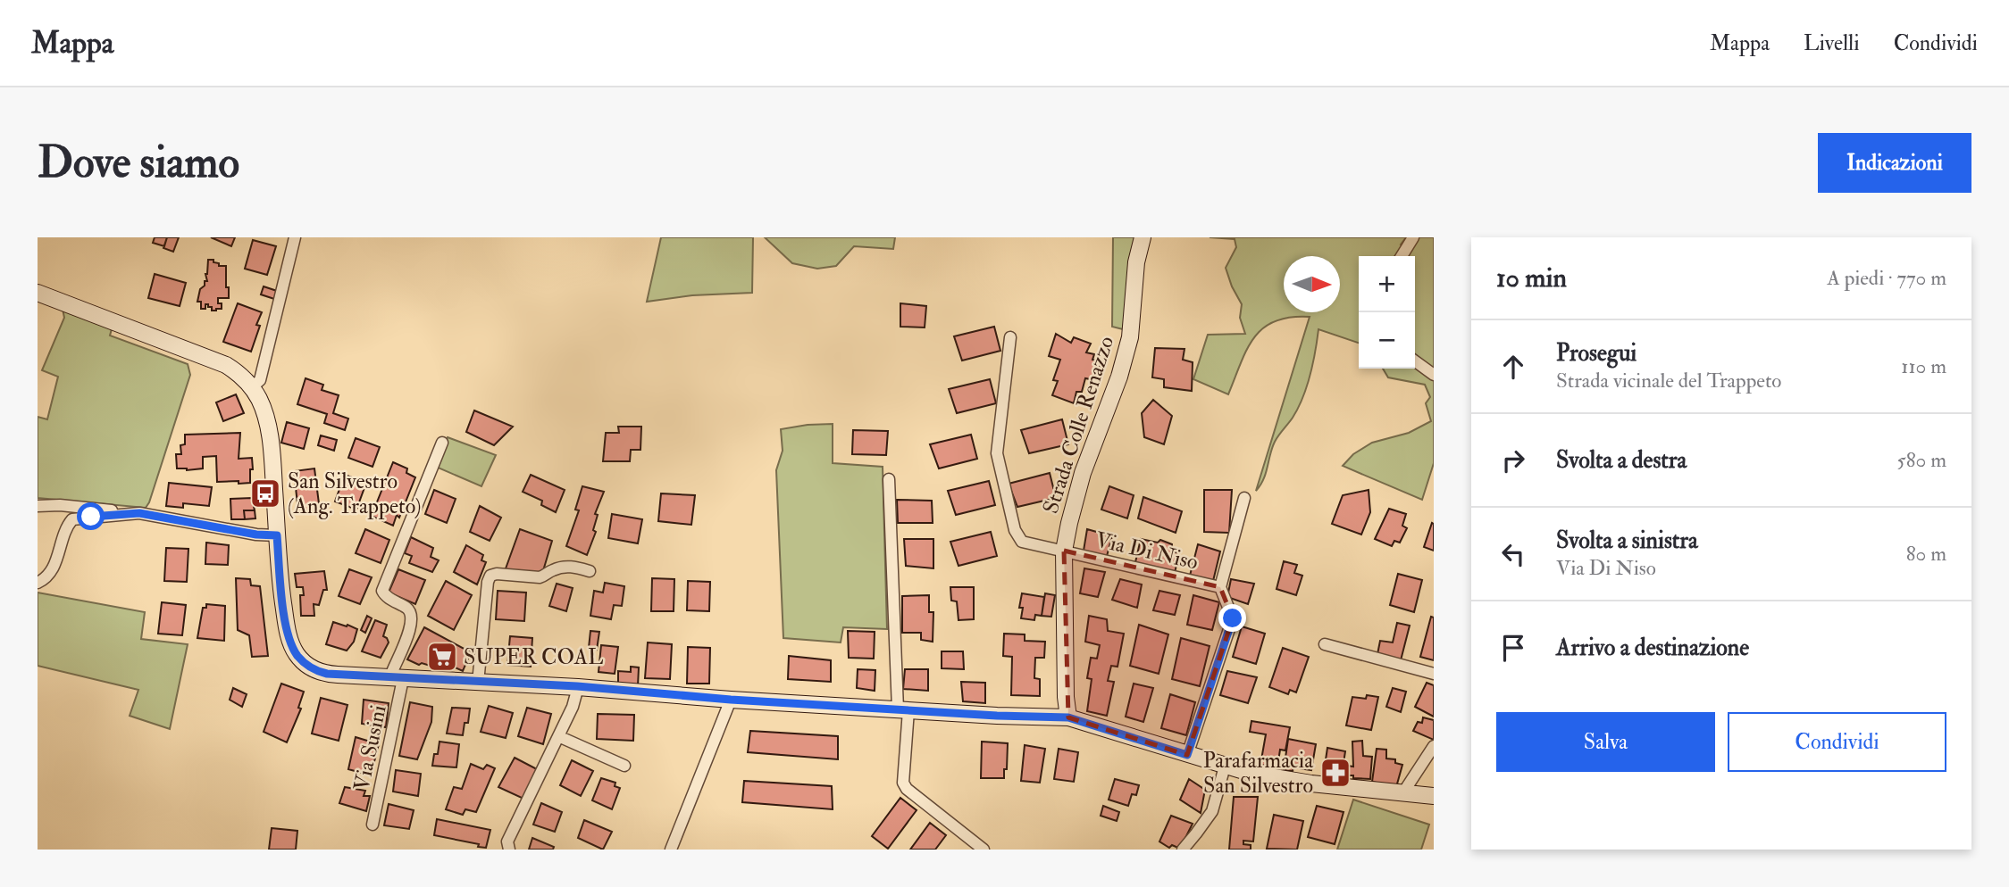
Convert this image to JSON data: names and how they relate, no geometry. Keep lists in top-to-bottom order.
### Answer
{
  "streets": {
    "street": ["Strada Colle Renazzo", "Via Di Niso", "Via Susini"]
  },
  "crossings": [
    ["Strada Colle Renazzo", "Via Di Niso"]
  ],
  "places": {
    "bus stop": ["San Silvestro (Ang. Trappeto)"],
    "supermarket": ["SUPER COAL"],
    "pharmacy": ["Parafarmacia San Silvestro"]
  },
  "north": "right",
  "page": {
    "header": "Mappa",
    "nav": ["Mappa", "Livelli", "Condividi"],
    "buttons": [
      "Indicazioni",
      ["Salva", "Condividi"]
    ],
    "title": "Dove siamo",
    "heading": ["10 min", "A piedi · 770 m"],
    "map_buttons": ["+", "−"],
    "list": [
      ["Prosegui", "Strada vicinale del Trappeto", "110 m"],
      ["Svolta a destra", "580 m"],
      ["Svolta a sinistra", "Via Di Niso", "80 m"],
      "Arrivo a destinazione"
    ]
  }
}
